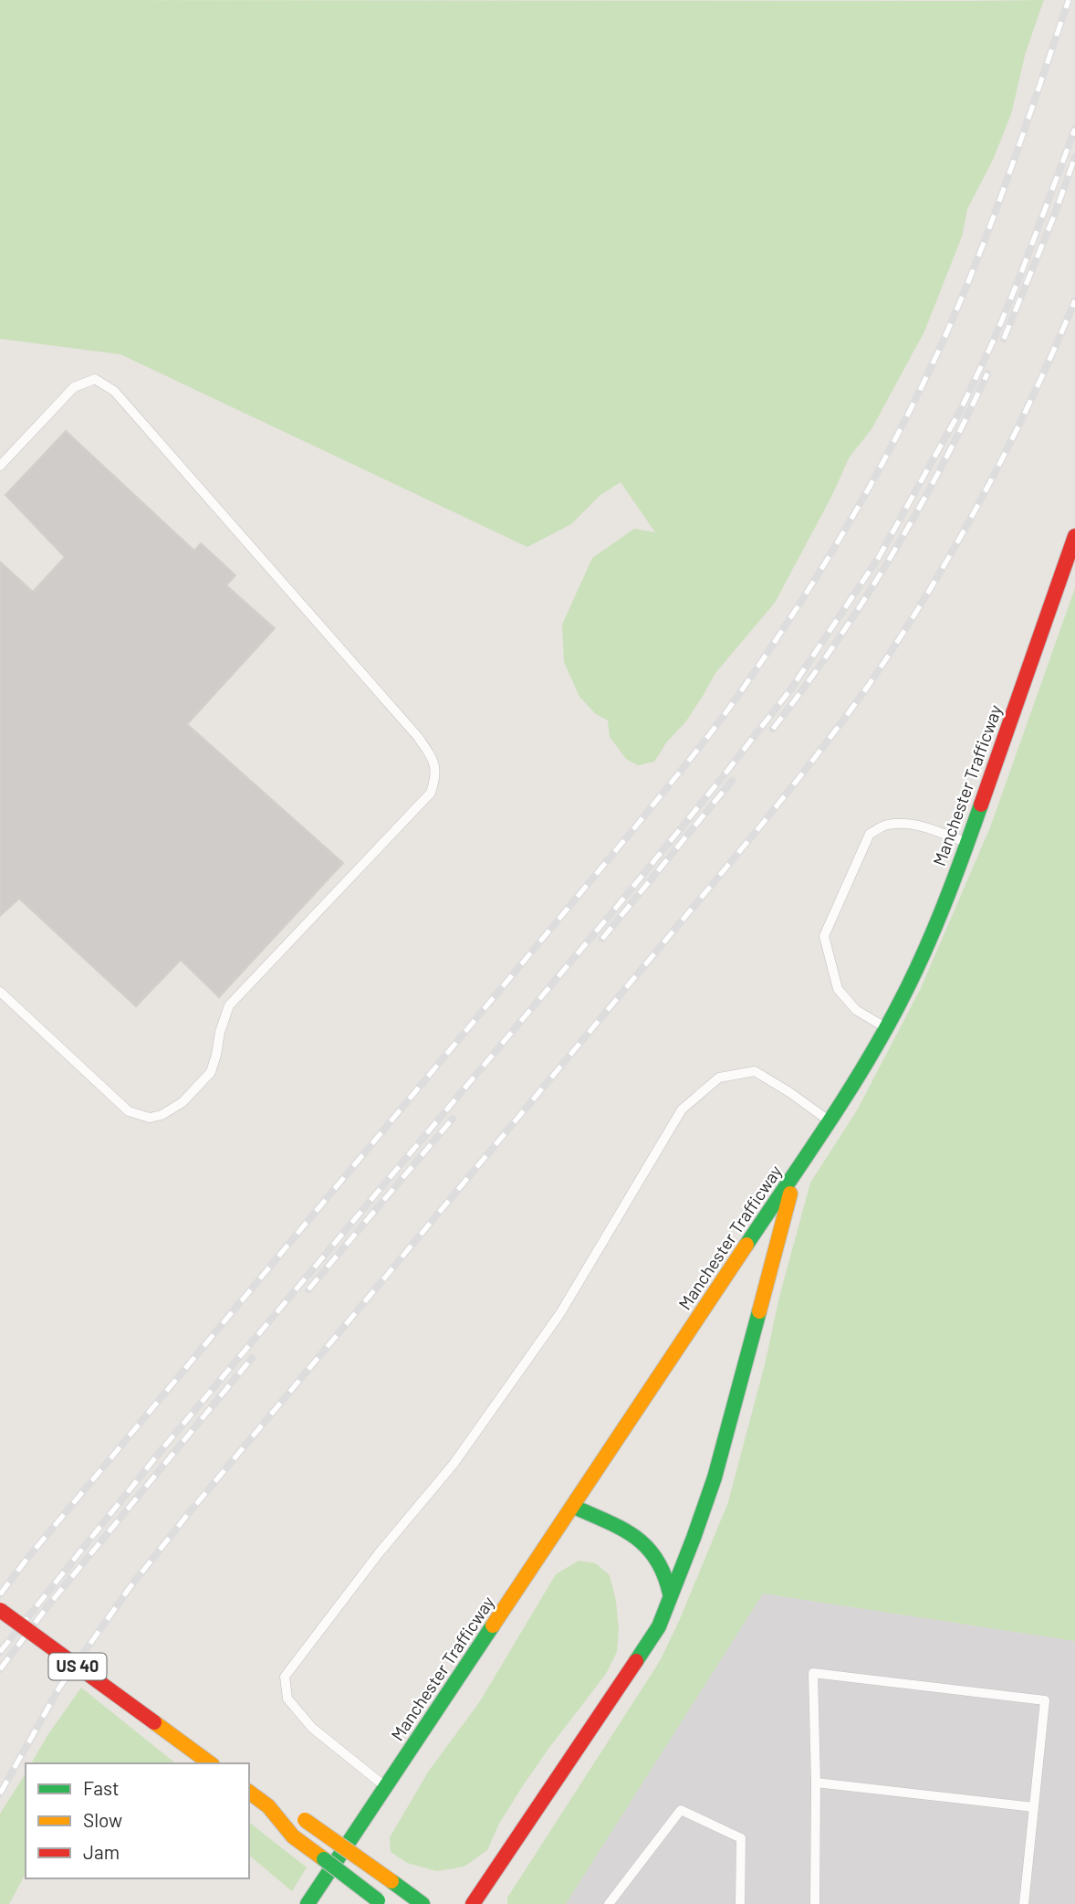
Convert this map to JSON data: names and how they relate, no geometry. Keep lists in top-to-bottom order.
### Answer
{
  "streets": {
    "main road": ["Manchester Trafficway", "US 40"]
  },
  "legend": ["Fast", "Slow", "Jam"]
}
